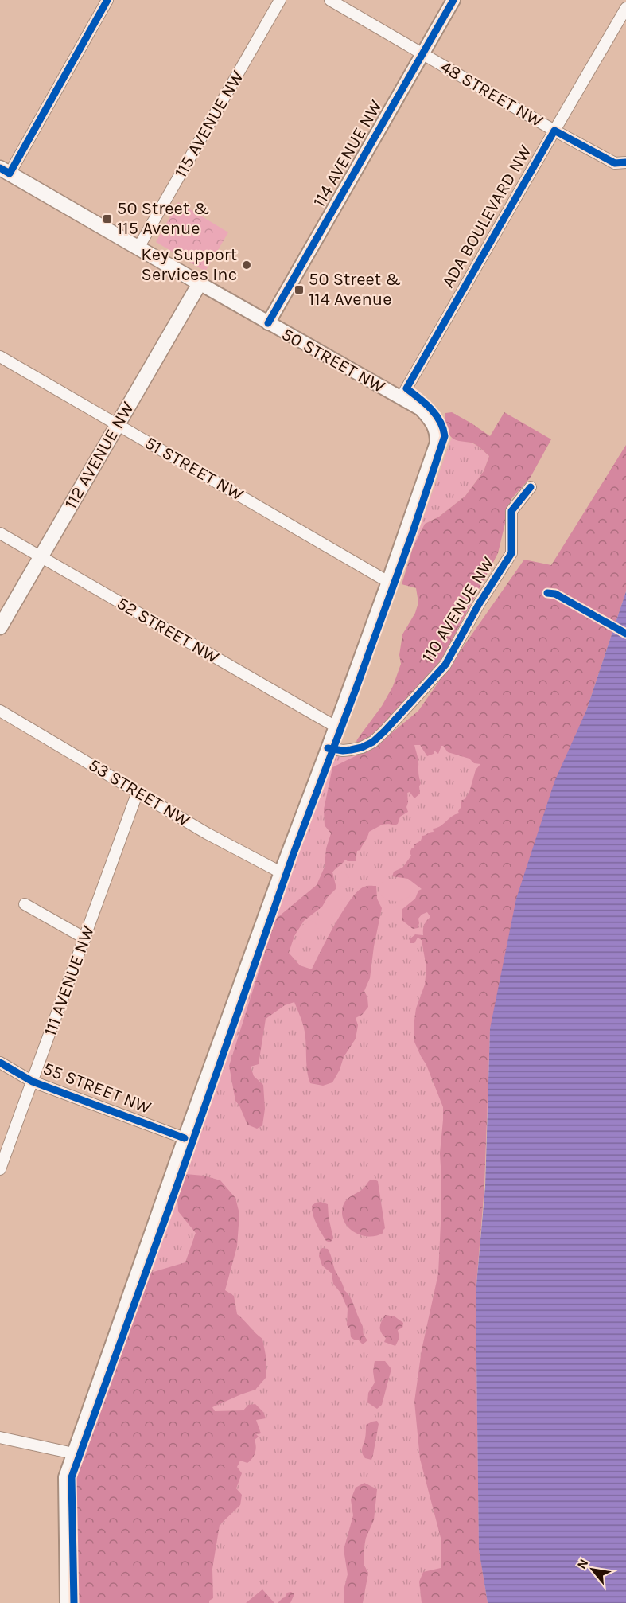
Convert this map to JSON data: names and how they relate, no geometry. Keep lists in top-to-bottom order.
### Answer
{
  "streets": {
    "main road": ["50 STREET NW", "112 AVENUE NW"],
    "street": [
      "48 STREET NW",
      "115 AVENUE NW",
      "114 AVENUE NW",
      "ADA BOULEVARD NW",
      "51 STREET NW",
      "110 AVENUE NW",
      "52 STREET NW",
      "53 STREET NW",
      "111 AVENUE NW",
      "55 STREET NW"
    ]
  },
  "crossings": [
    ["48 STREET NW", "114 AVENUE NW"],
    ["48 STREET NW", "ADA BOULEVARD NW"],
    ["115 AVENUE NW", "50 STREET NW"],
    ["114 AVENUE NW", "50 STREET NW"],
    ["ADA BOULEVARD NW", "50 STREET NW"],
    ["50 STREET NW", "112 AVENUE NW"],
    ["50 STREET NW", "51 STREET NW"],
    ["112 AVENUE NW", "51 STREET NW"],
    ["112 AVENUE NW", "52 STREET NW"],
    ["53 STREET NW", "111 AVENUE NW"],
    ["111 AVENUE NW", "55 STREET NW"]
  ],
  "places": {
    "transit": ["50 Street & 115 Avenue", "50 Street & 114 Avenue"],
    "other": ["Key Support Services Inc"]
  },
  "north": "top left"
}
